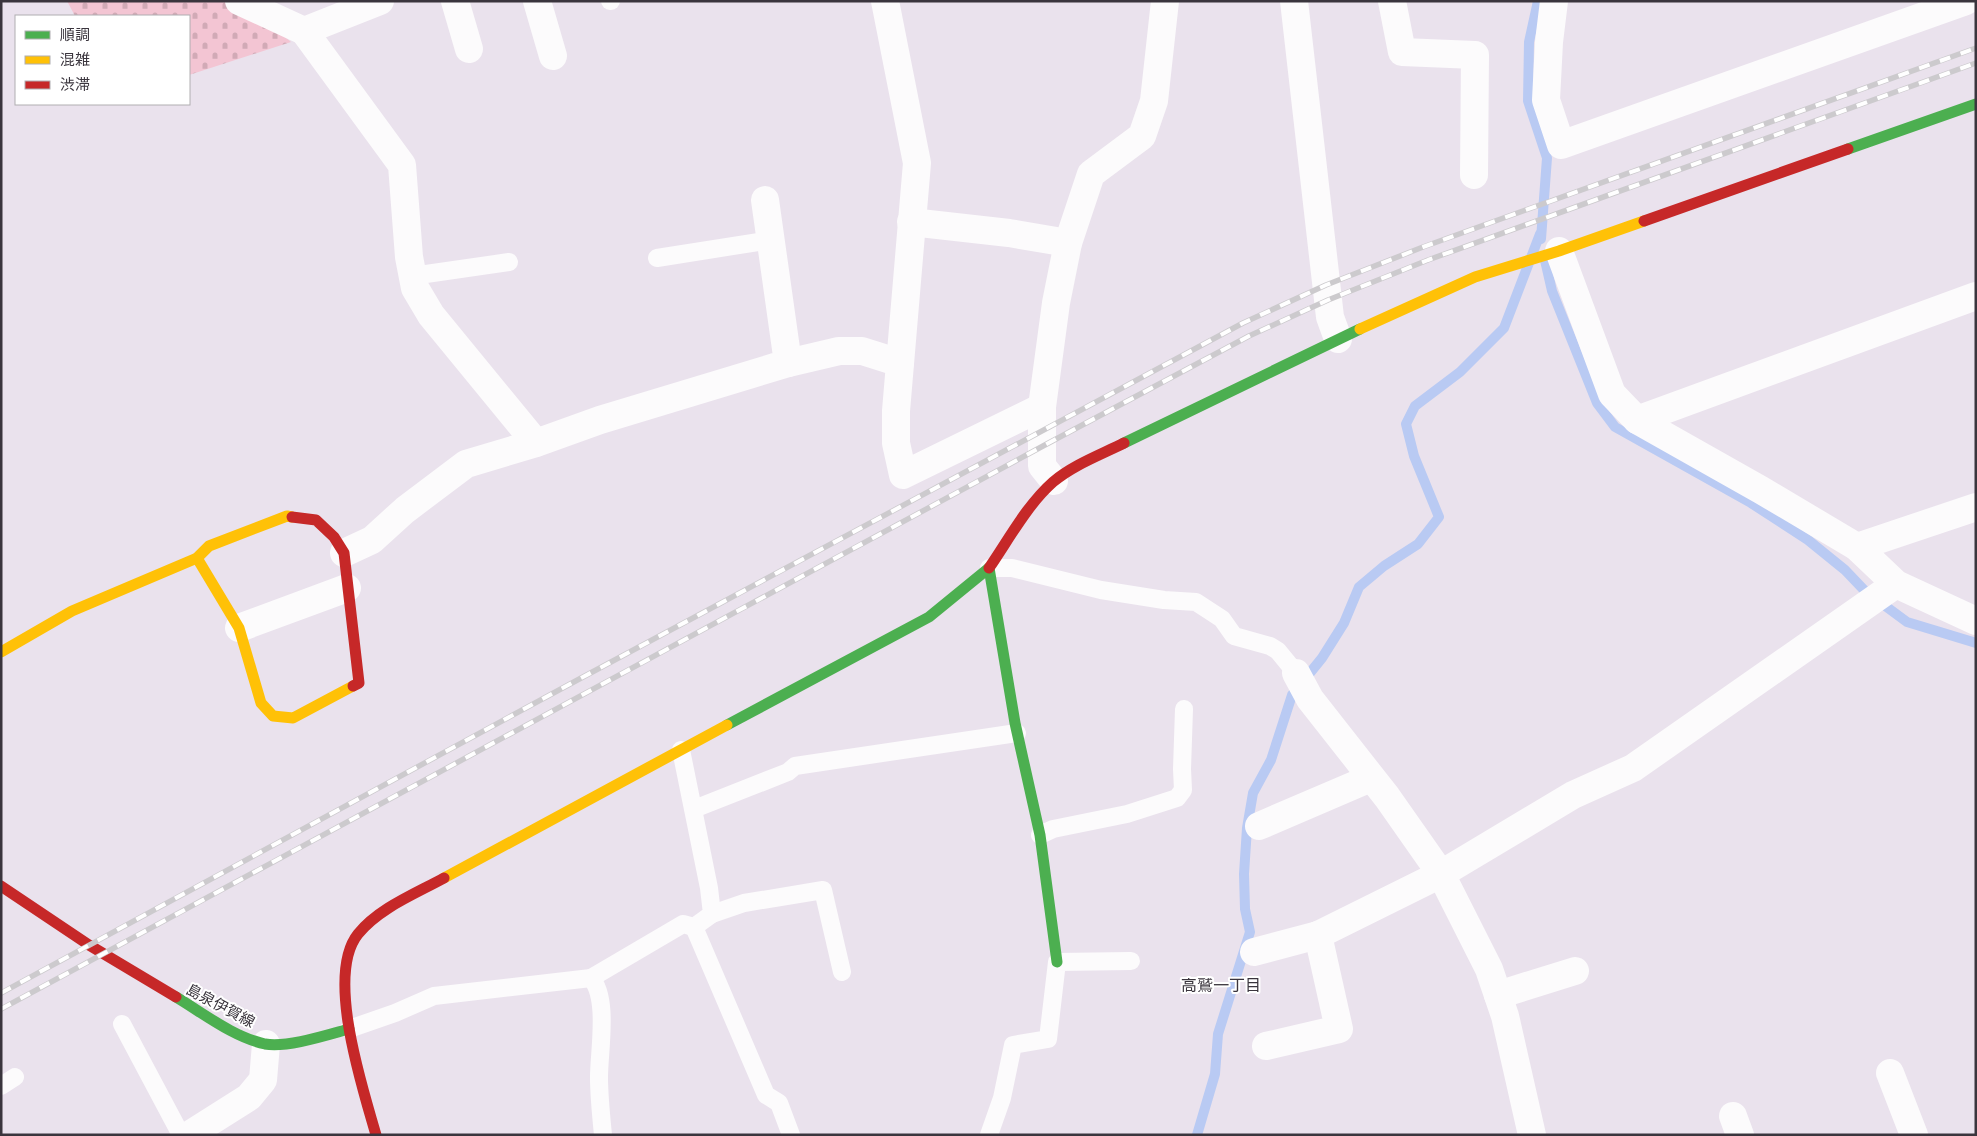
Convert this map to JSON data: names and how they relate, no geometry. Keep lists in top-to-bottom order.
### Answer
{
  "streets": {
    "street": ["島泉伊賀線"]
  },
  "districts": ["高鷲一丁目"],
  "legend": ["順調", "混雑", "渋滞"]
}
